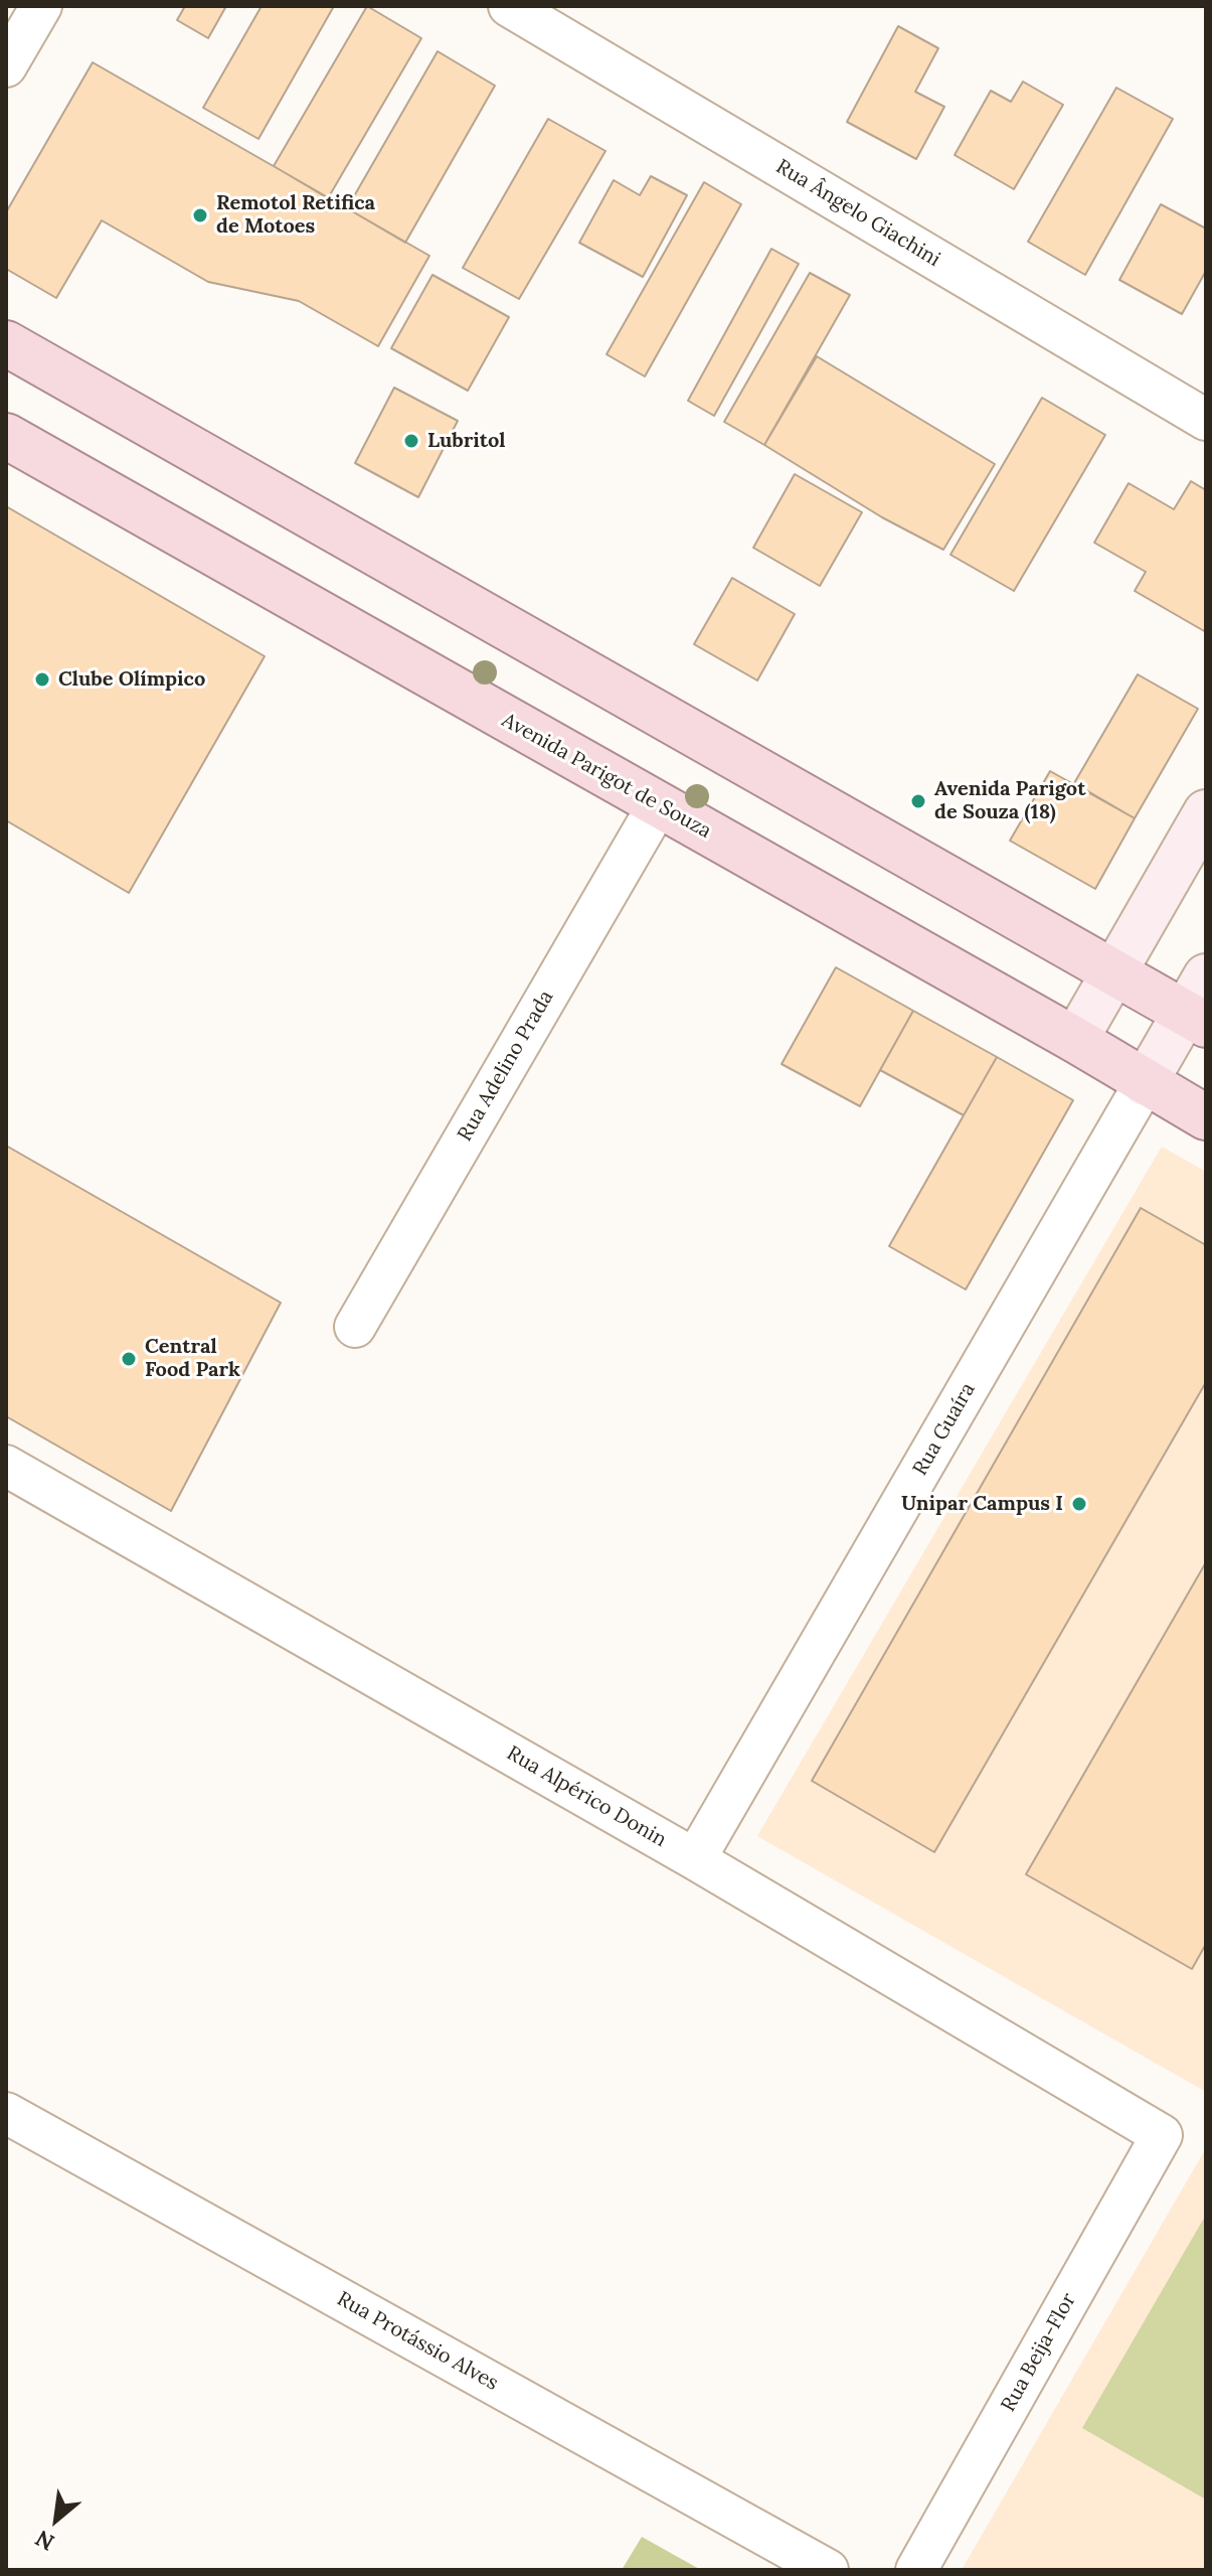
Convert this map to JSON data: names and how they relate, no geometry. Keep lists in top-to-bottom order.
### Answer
{
  "streets": {
    "main road": ["Avenida Parigot de Souza"],
    "street": [
      "Rua Ângelo Giachini",
      "Rua Adelino Prada",
      "Rua Guaíra",
      "Rua Alpérico Donin",
      "Rua Protássio Alves",
      "Rua Beija-Flor"
    ]
  },
  "crossings": [
    ["Avenida Parigot de Souza", "Rua Adelino Prada"],
    ["Avenida Parigot de Souza", "Rua Guaíra"],
    ["Rua Guaíra", "Rua Alpérico Donin"],
    ["Rua Alpérico Donin", "Rua Beija-Flor"]
  ],
  "places": [
    "Remotol Retifica de Motoes",
    "Lubritol",
    "Clube Olímpico",
    "Avenida Parigot de Souza (18)",
    "Central Food Park",
    "Unipar Campus I"
  ],
  "north": "bottom left"
}
